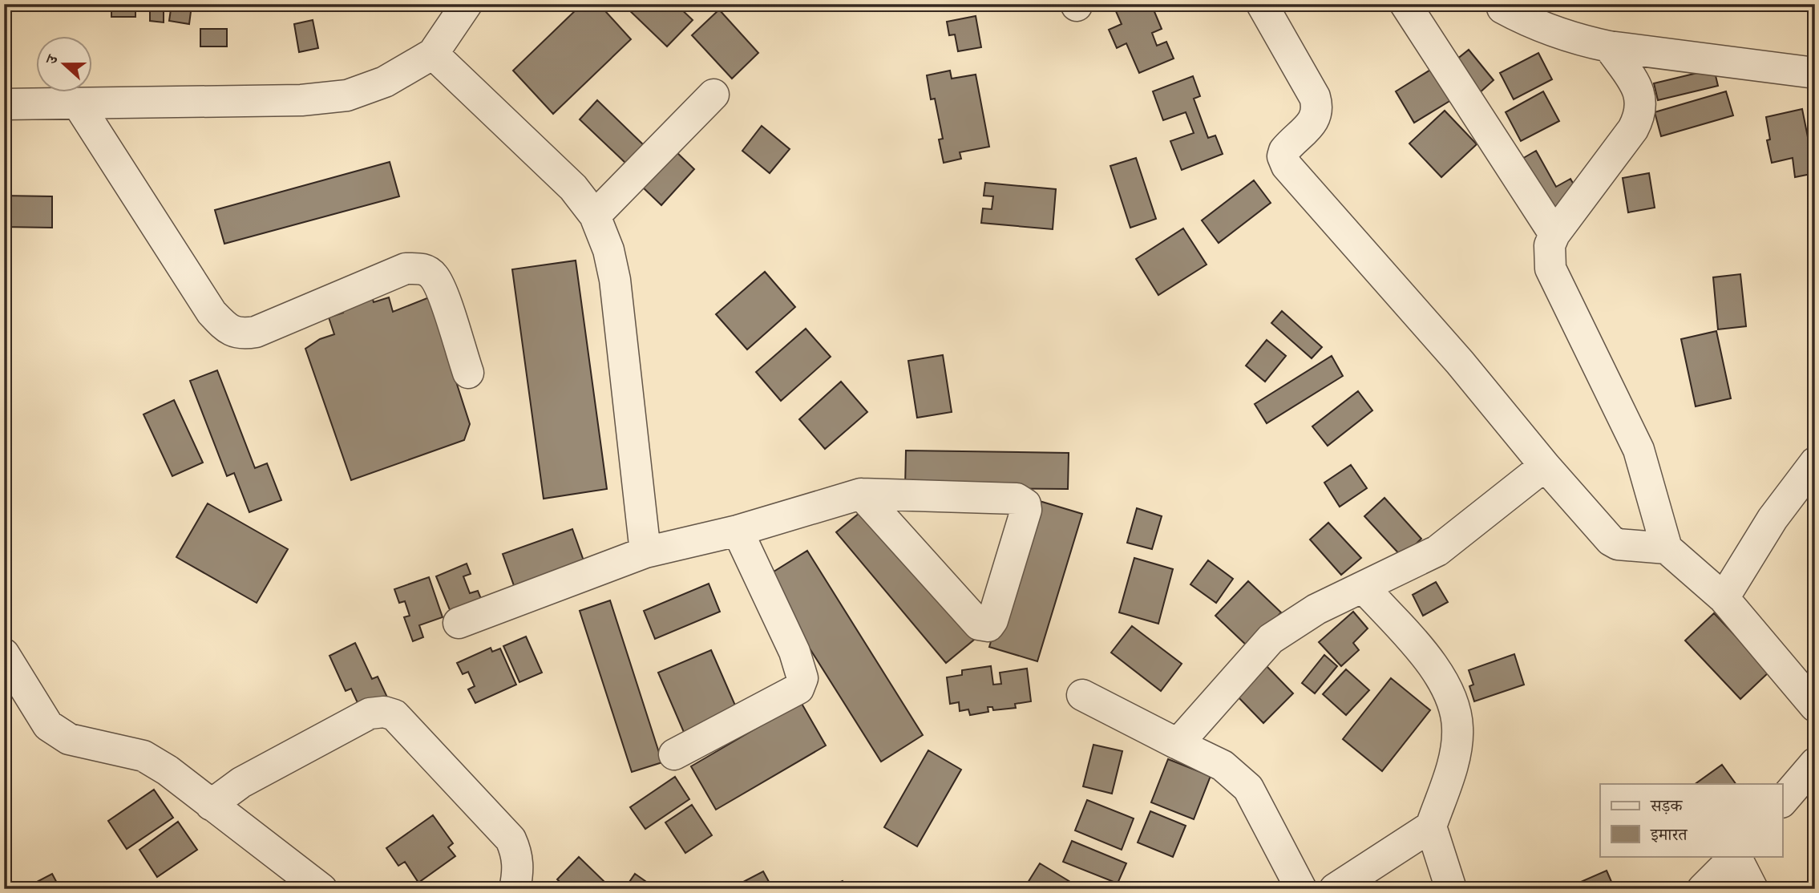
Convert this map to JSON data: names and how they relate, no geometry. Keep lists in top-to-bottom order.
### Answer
{
  "legend": ["सड़क", "इमारत"],
  "north": "left"
}
